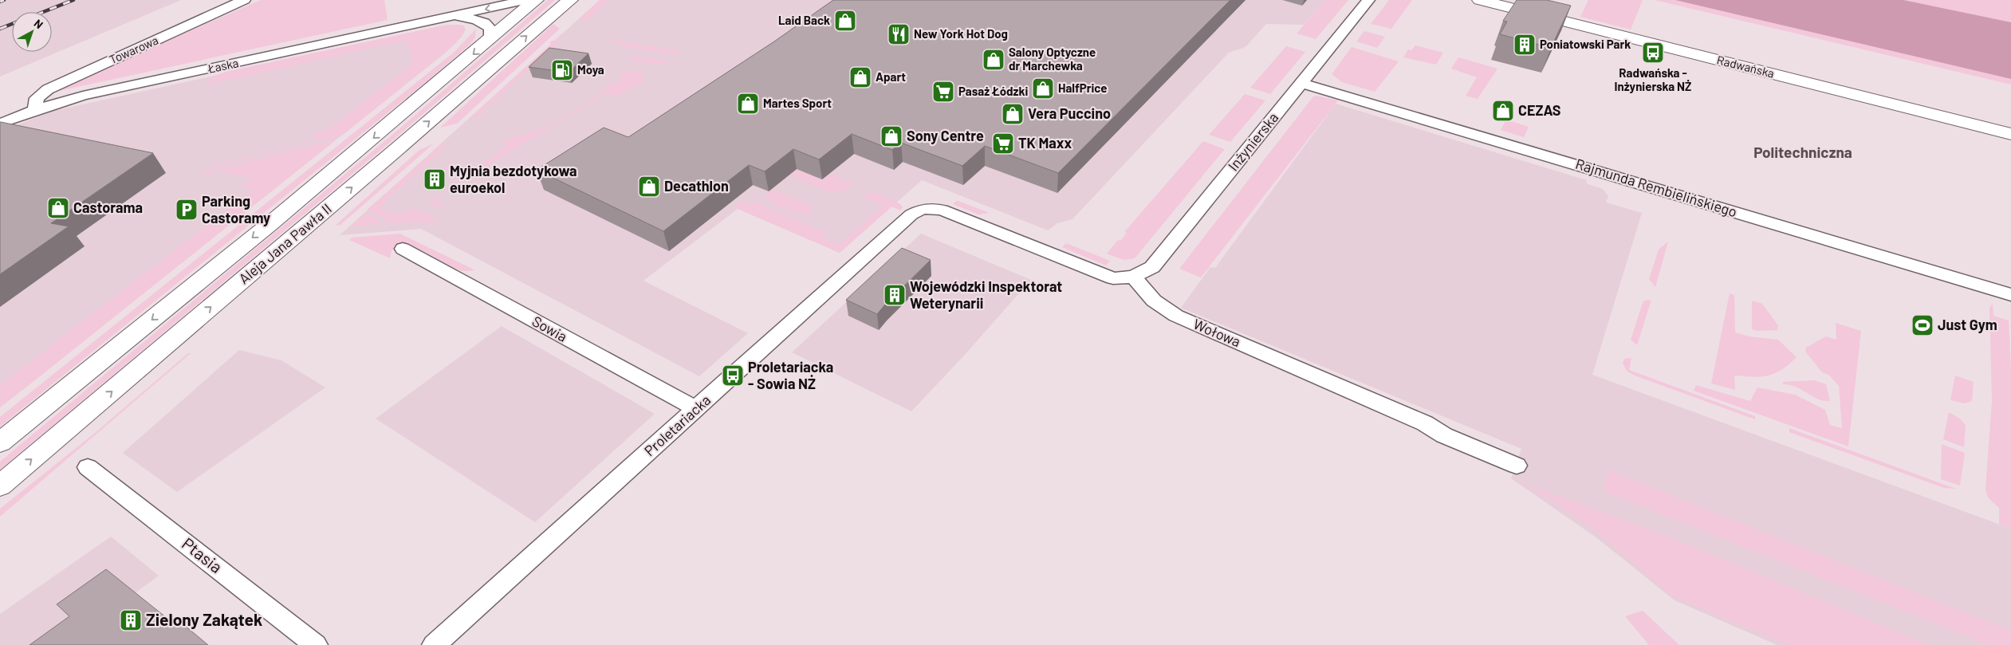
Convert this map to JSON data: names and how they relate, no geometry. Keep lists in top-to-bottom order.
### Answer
{
  "streets": {
    "main road": ["Radwańska", "Aleja Jana Pawła II"],
    "street": [
      "Towarowa",
      "Łaska",
      "Inżynierska",
      "Rajmunda Rembielińskiego",
      "Sowia",
      "Wołowa",
      "Proletariacka",
      "Ptasia"
    ]
  },
  "crossings": [
    ["Towarowa", "Łaska"],
    ["Łaska", "Aleja Jana Pawła II"],
    ["Inżynierska", "Rajmunda Rembielińskiego"],
    ["Inżynierska", "Wołowa"],
    ["Inżynierska", "Proletariacka"],
    ["Sowia", "Proletariacka"],
    ["Wołowa", "Proletariacka"]
  ],
  "districts": ["Politechniczna"],
  "places": {
    "shop": [
      "Laid Back",
      "Salony Optyczne dr Marchewka",
      "Apart",
      "HalfPrice",
      "Martes Sport",
      "CEZAS",
      "Vera Puccino",
      "Sony Centre",
      "Decathlon",
      "Castorama"
    ],
    "restaurant": ["New York Hot Dog"],
    "building": [
      "Poniatowski Park",
      "Myjnia bezdotykowa euroekol",
      "Wojewódzki Inspektorat Weterynarii",
      "Zielony Zakątek"
    ],
    "bus stop": ["Radwańska - Inżynierska NŻ", "Proletariacka - Sowia NŻ"],
    "fuel station": ["Moya"],
    "supermarket": ["Pasaż Łódzki", "TK Maxx"],
    "parking": ["Parking Castoramy"],
    "sports": ["Just Gym"]
  },
  "north": "top right"
}
